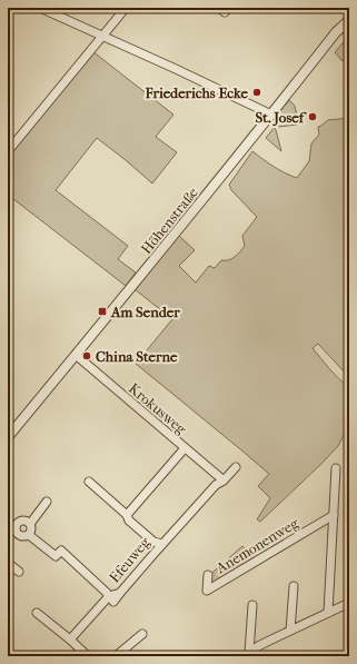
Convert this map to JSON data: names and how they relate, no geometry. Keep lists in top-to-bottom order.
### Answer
{
  "streets": {
    "street": [
      "Höhenstraße",
      "Krokusweg",
      "Anemonenweg",
      "Efeuweg"
    ]
  },
  "crossings": [
    ["Höhenstraße", "Krokusweg"]
  ],
  "places": {
    "other": ["Friederichs Ecke", "St. Josef", "China Sterne"],
    "transit": ["Am Sender"]
  }
}
